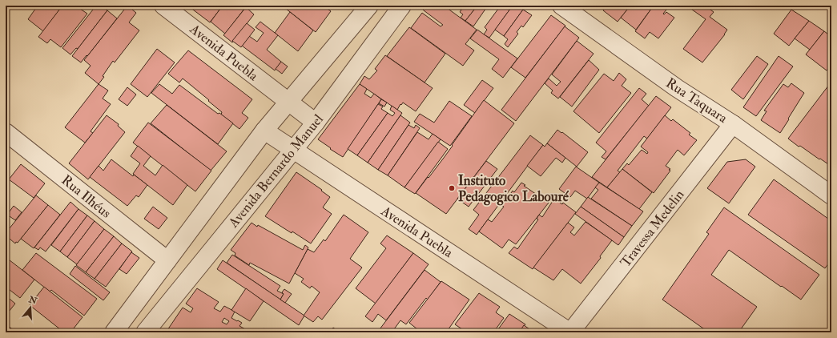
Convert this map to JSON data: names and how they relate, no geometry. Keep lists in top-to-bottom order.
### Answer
{
  "streets": {
    "street": [
      "Avenida Puebla",
      "Rua Taquara",
      "Avenida Bernardo Manuel",
      "Rua Ilhéus",
      "Travessa Medelin"
    ]
  },
  "crossings": [
    ["Avenida Puebla", "Avenida Bernardo Manuel"],
    ["Avenida Puebla", "Travessa Medelin"],
    ["Rua Taquara", "Travessa Medelin"]
  ],
  "places": ["Instituto Pedagogico Labouré"],
  "north": "top"
}
